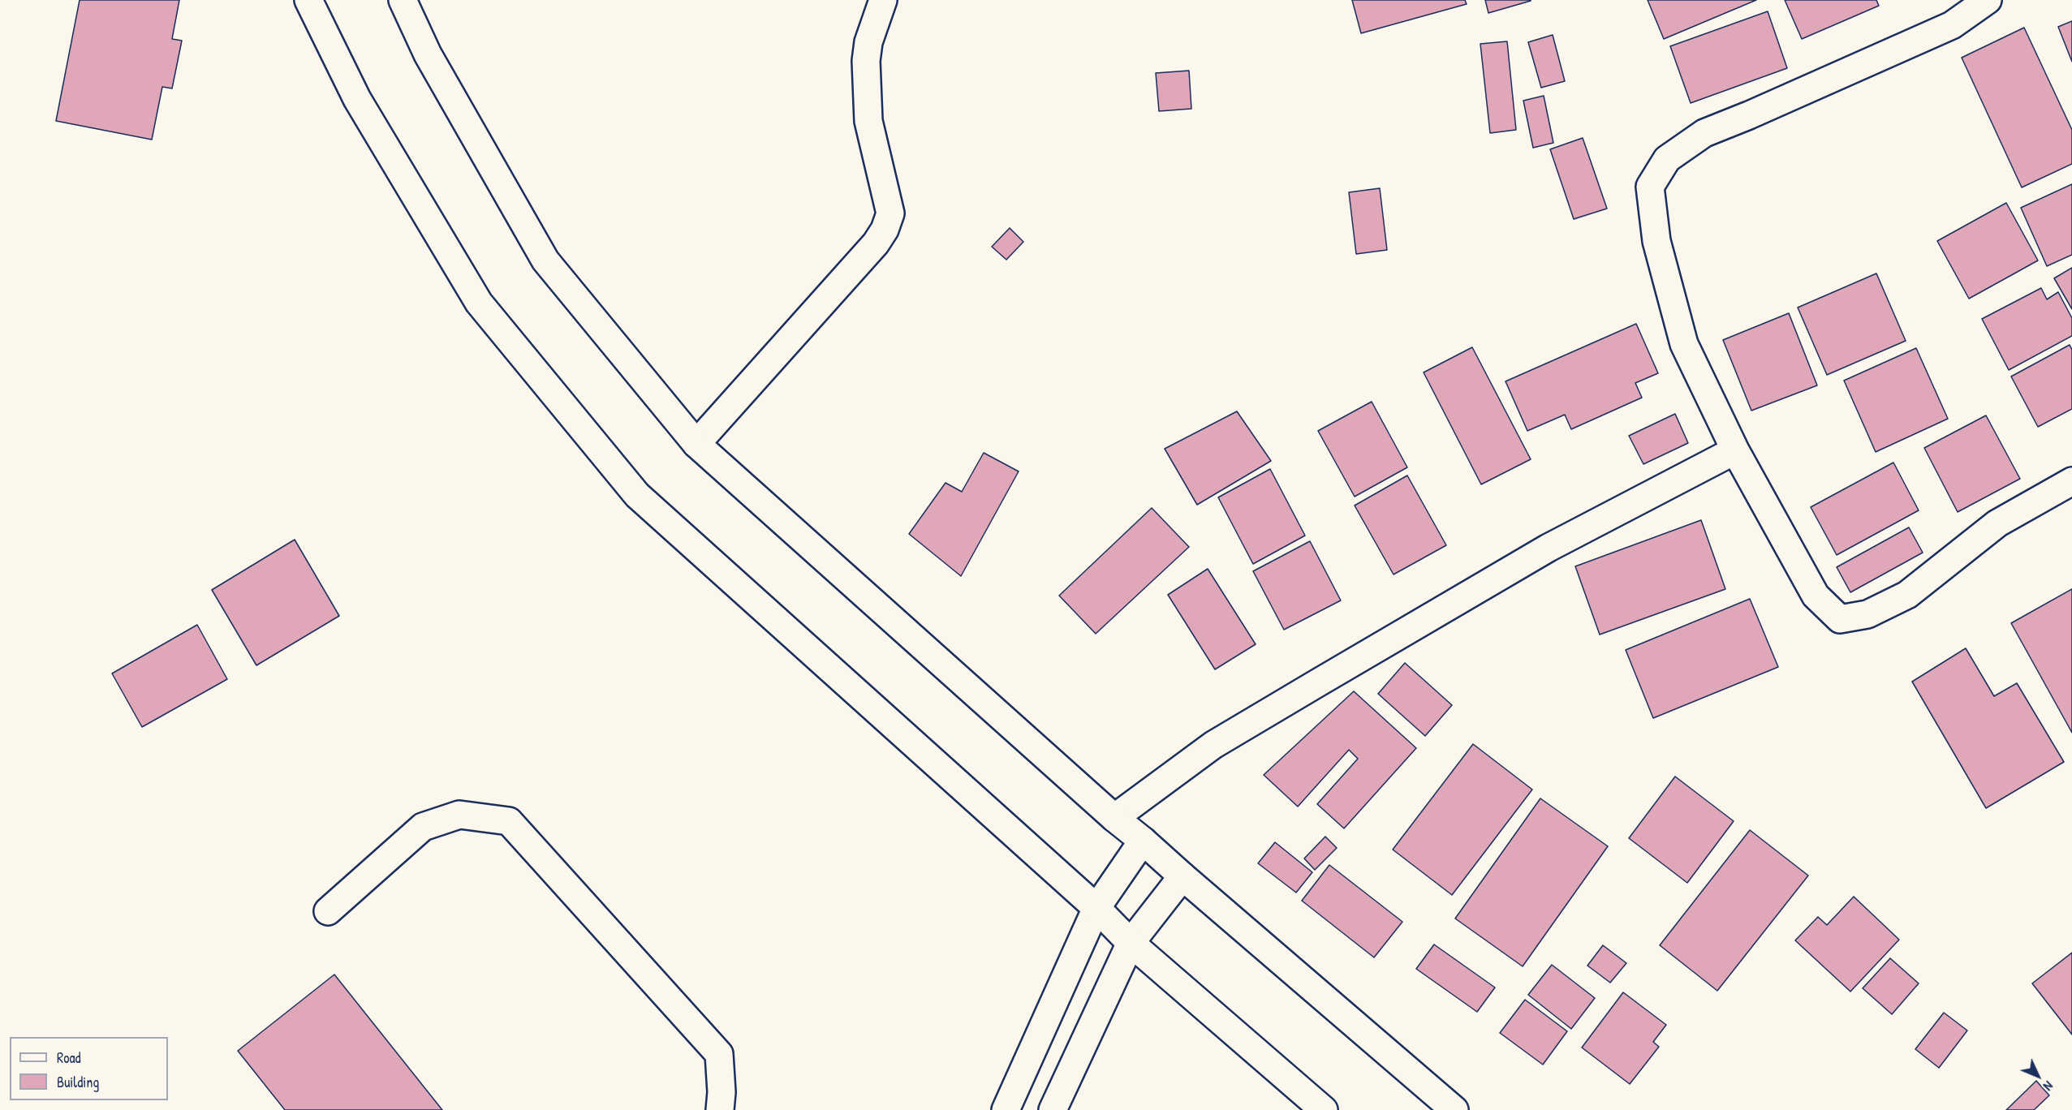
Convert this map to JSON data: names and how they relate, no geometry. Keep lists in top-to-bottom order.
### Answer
{
  "legend": ["Road", "Building"],
  "north": "bottom right"
}
